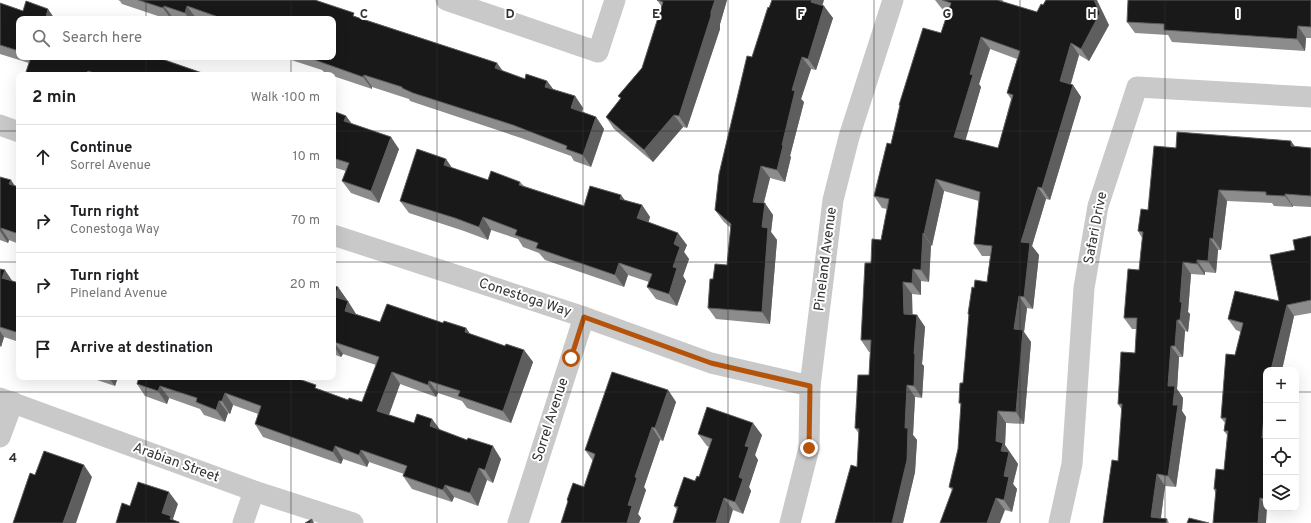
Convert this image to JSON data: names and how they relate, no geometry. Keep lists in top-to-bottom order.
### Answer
{
  "streets": {
    "street": [
      "Safari Drive",
      "Pineland Avenue",
      "Conestoga Way",
      "Sorrel Avenue",
      "Arabian Street"
    ]
  },
  "crossings": [
    ["Pineland Avenue", "Conestoga Way"],
    ["Conestoga Way", "Sorrel Avenue"]
  ],
  "page": {
    "search": "Search here",
    "heading": ["2 min", "Walk · 100 m"],
    "list": [
      ["Continue", "Sorrel Avenue", "10 m"],
      ["Turn right", "Conestoga Way", "70 m"],
      ["Turn right", "Pineland Avenue", "20 m"],
      "Arrive at destination"
    ],
    "map_buttons": ["+", "−"]
  },
  "grid": {
    "columns": [
      "C",
      "D",
      "E",
      "F",
      "G",
      "H",
      "I"
    ],
    "rows": ["4"]
  }
}
